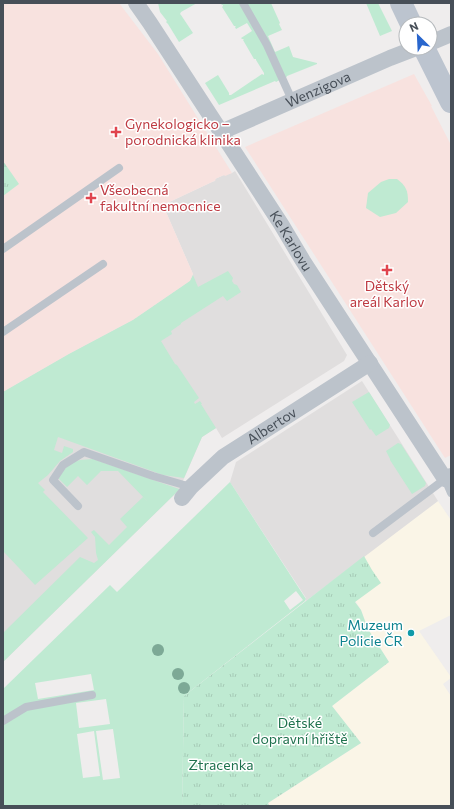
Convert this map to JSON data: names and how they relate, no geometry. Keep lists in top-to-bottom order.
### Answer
{
  "streets": {
    "street": ["Wenzigova", "Ke Karlovu", "Albertov"]
  },
  "crossings": [
    ["Wenzigova", "Ke Karlovu"],
    ["Ke Karlovu", "Albertov"]
  ],
  "parks": ["Dětské dopravní hřiště", "Ztracenka"],
  "places": {
    "health": ["Gynekologicko – porodnická klinika", "Všeobecná fakultní nemocnice", "Dětský areál Karlov"],
    "other": ["Muzeum Policie ČR"]
  },
  "north": "top left"
}
